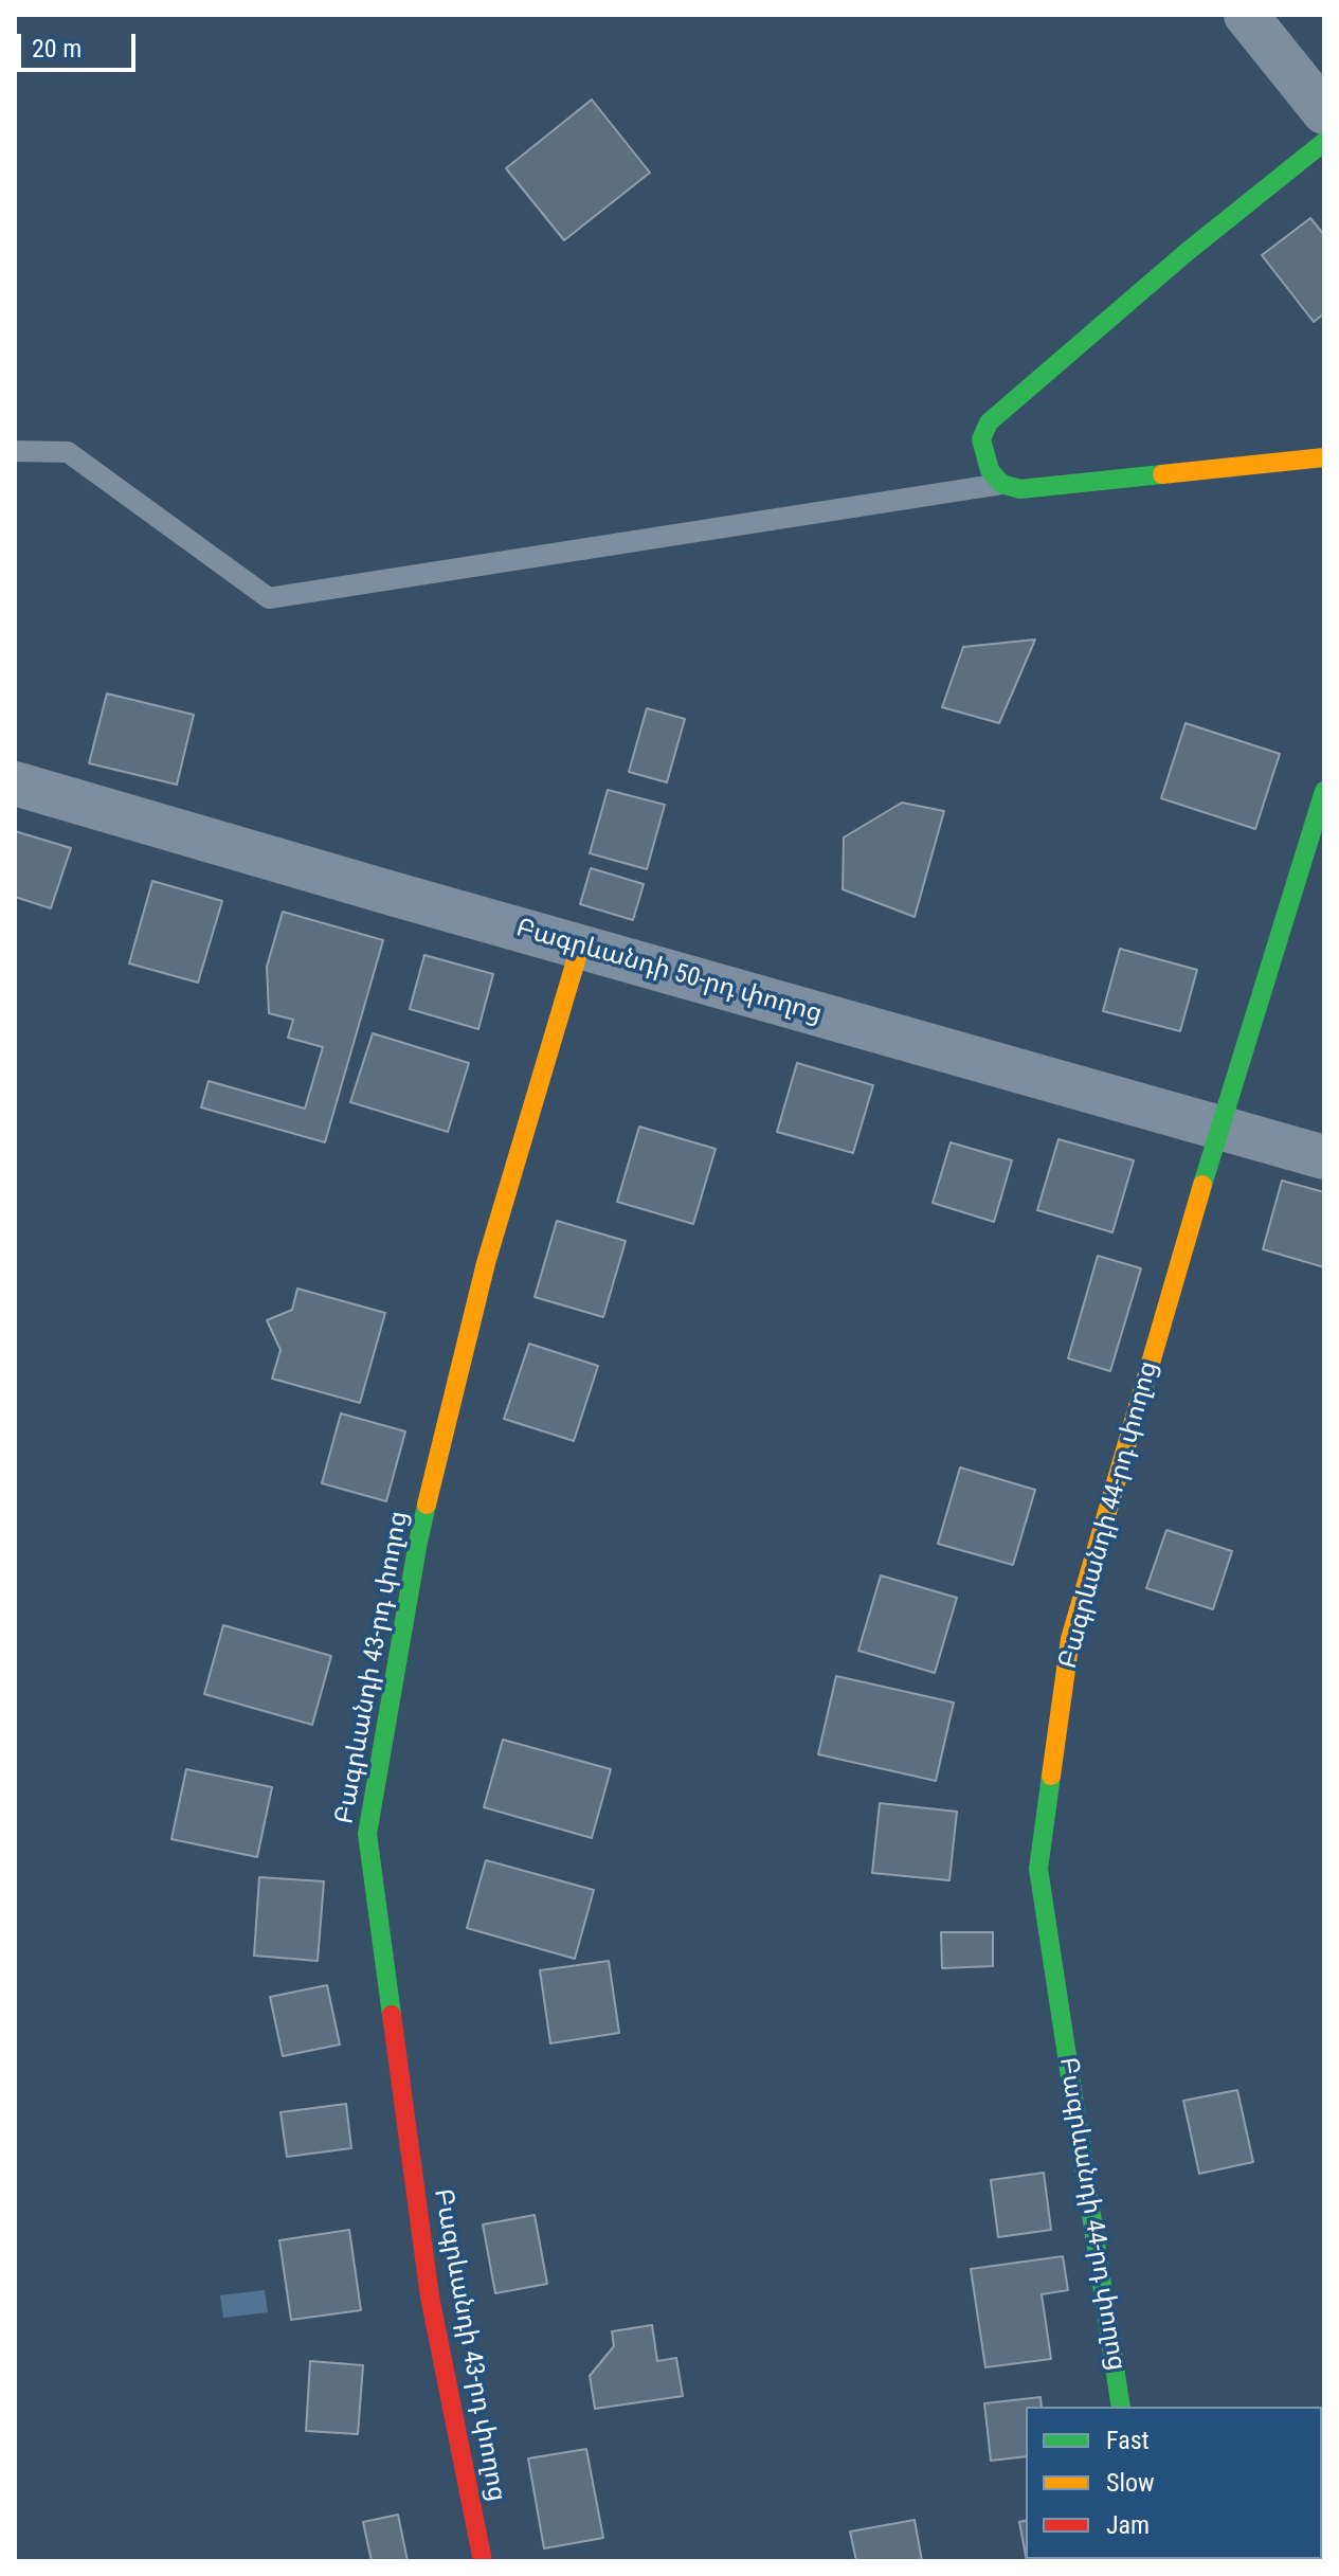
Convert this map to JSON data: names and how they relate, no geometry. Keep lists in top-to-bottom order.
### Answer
{
  "streets": {
    "street": ["Բագրևանդի 50-րդ փողոց", "Բագրևանդի 44-րդ փողոց", "Բագրևանդի 43-րդ փողոց"]
  },
  "crossings": [
    ["Բագրևանդի 50-րդ փողոց", "Բագրևանդի 44-րդ փողոց"],
    ["Բագրևանդի 50-րդ փողոց", "Բագրևանդի 43-րդ փողոց"]
  ],
  "legend": ["Fast", "Slow", "Jam"],
  "scale_bar": "20 m"
}
